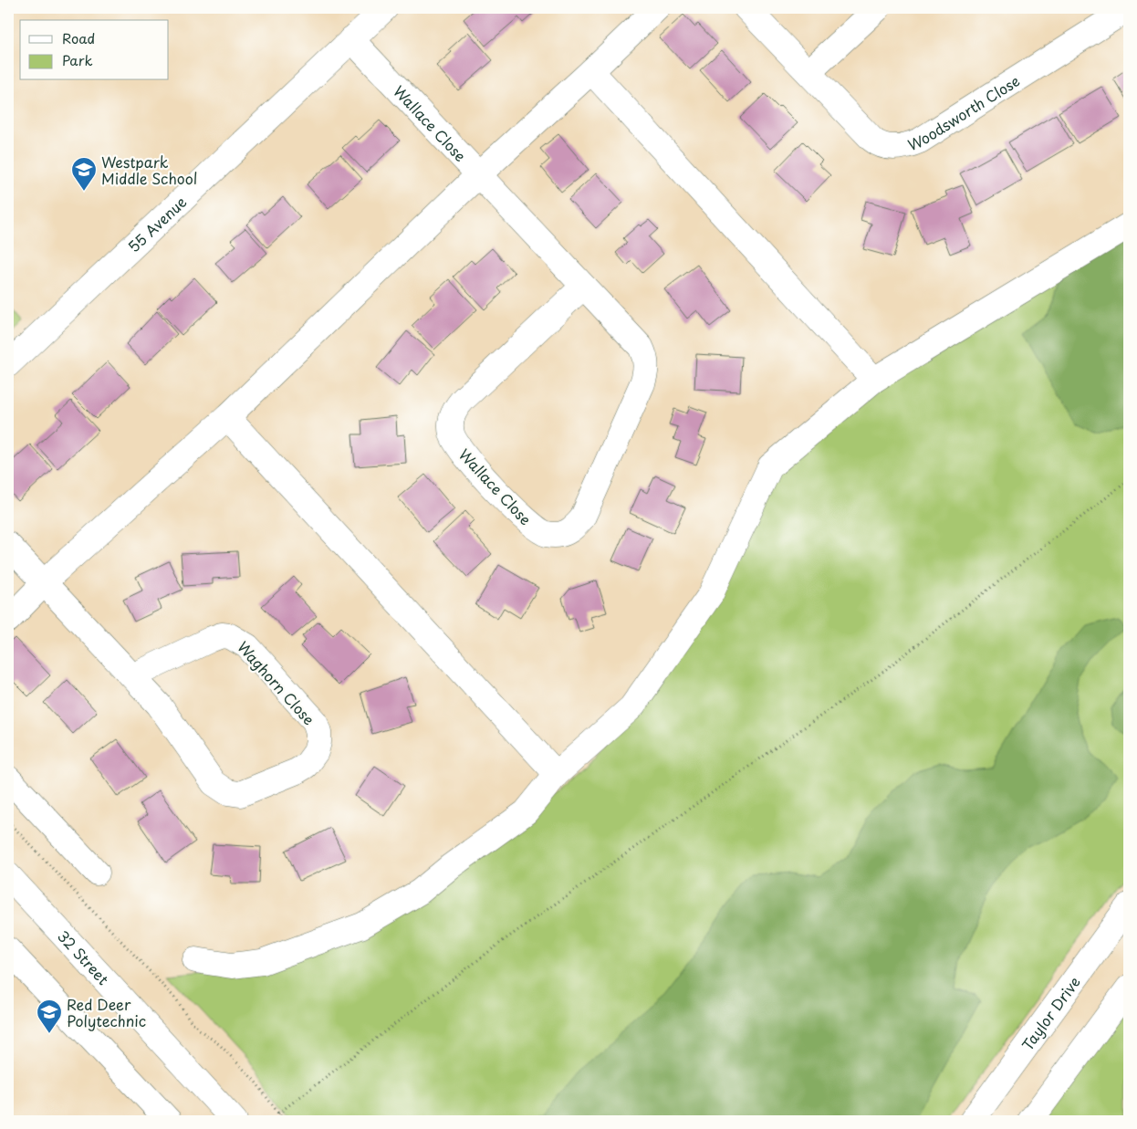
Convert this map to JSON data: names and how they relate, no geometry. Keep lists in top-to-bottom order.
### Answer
{
  "streets": {
    "street": [
      "Woodsworth Close",
      "Wallace Close",
      "55 Avenue",
      "Waghorn Close",
      "32 Street",
      "Taylor Drive"
    ]
  },
  "crossings": [
    ["Wallace Close", "55 Avenue"]
  ],
  "places": {
    "school or university": ["Westpark Middle School", "Red Deer Polytechnic"]
  },
  "legend": ["Road", "Park"]
}
